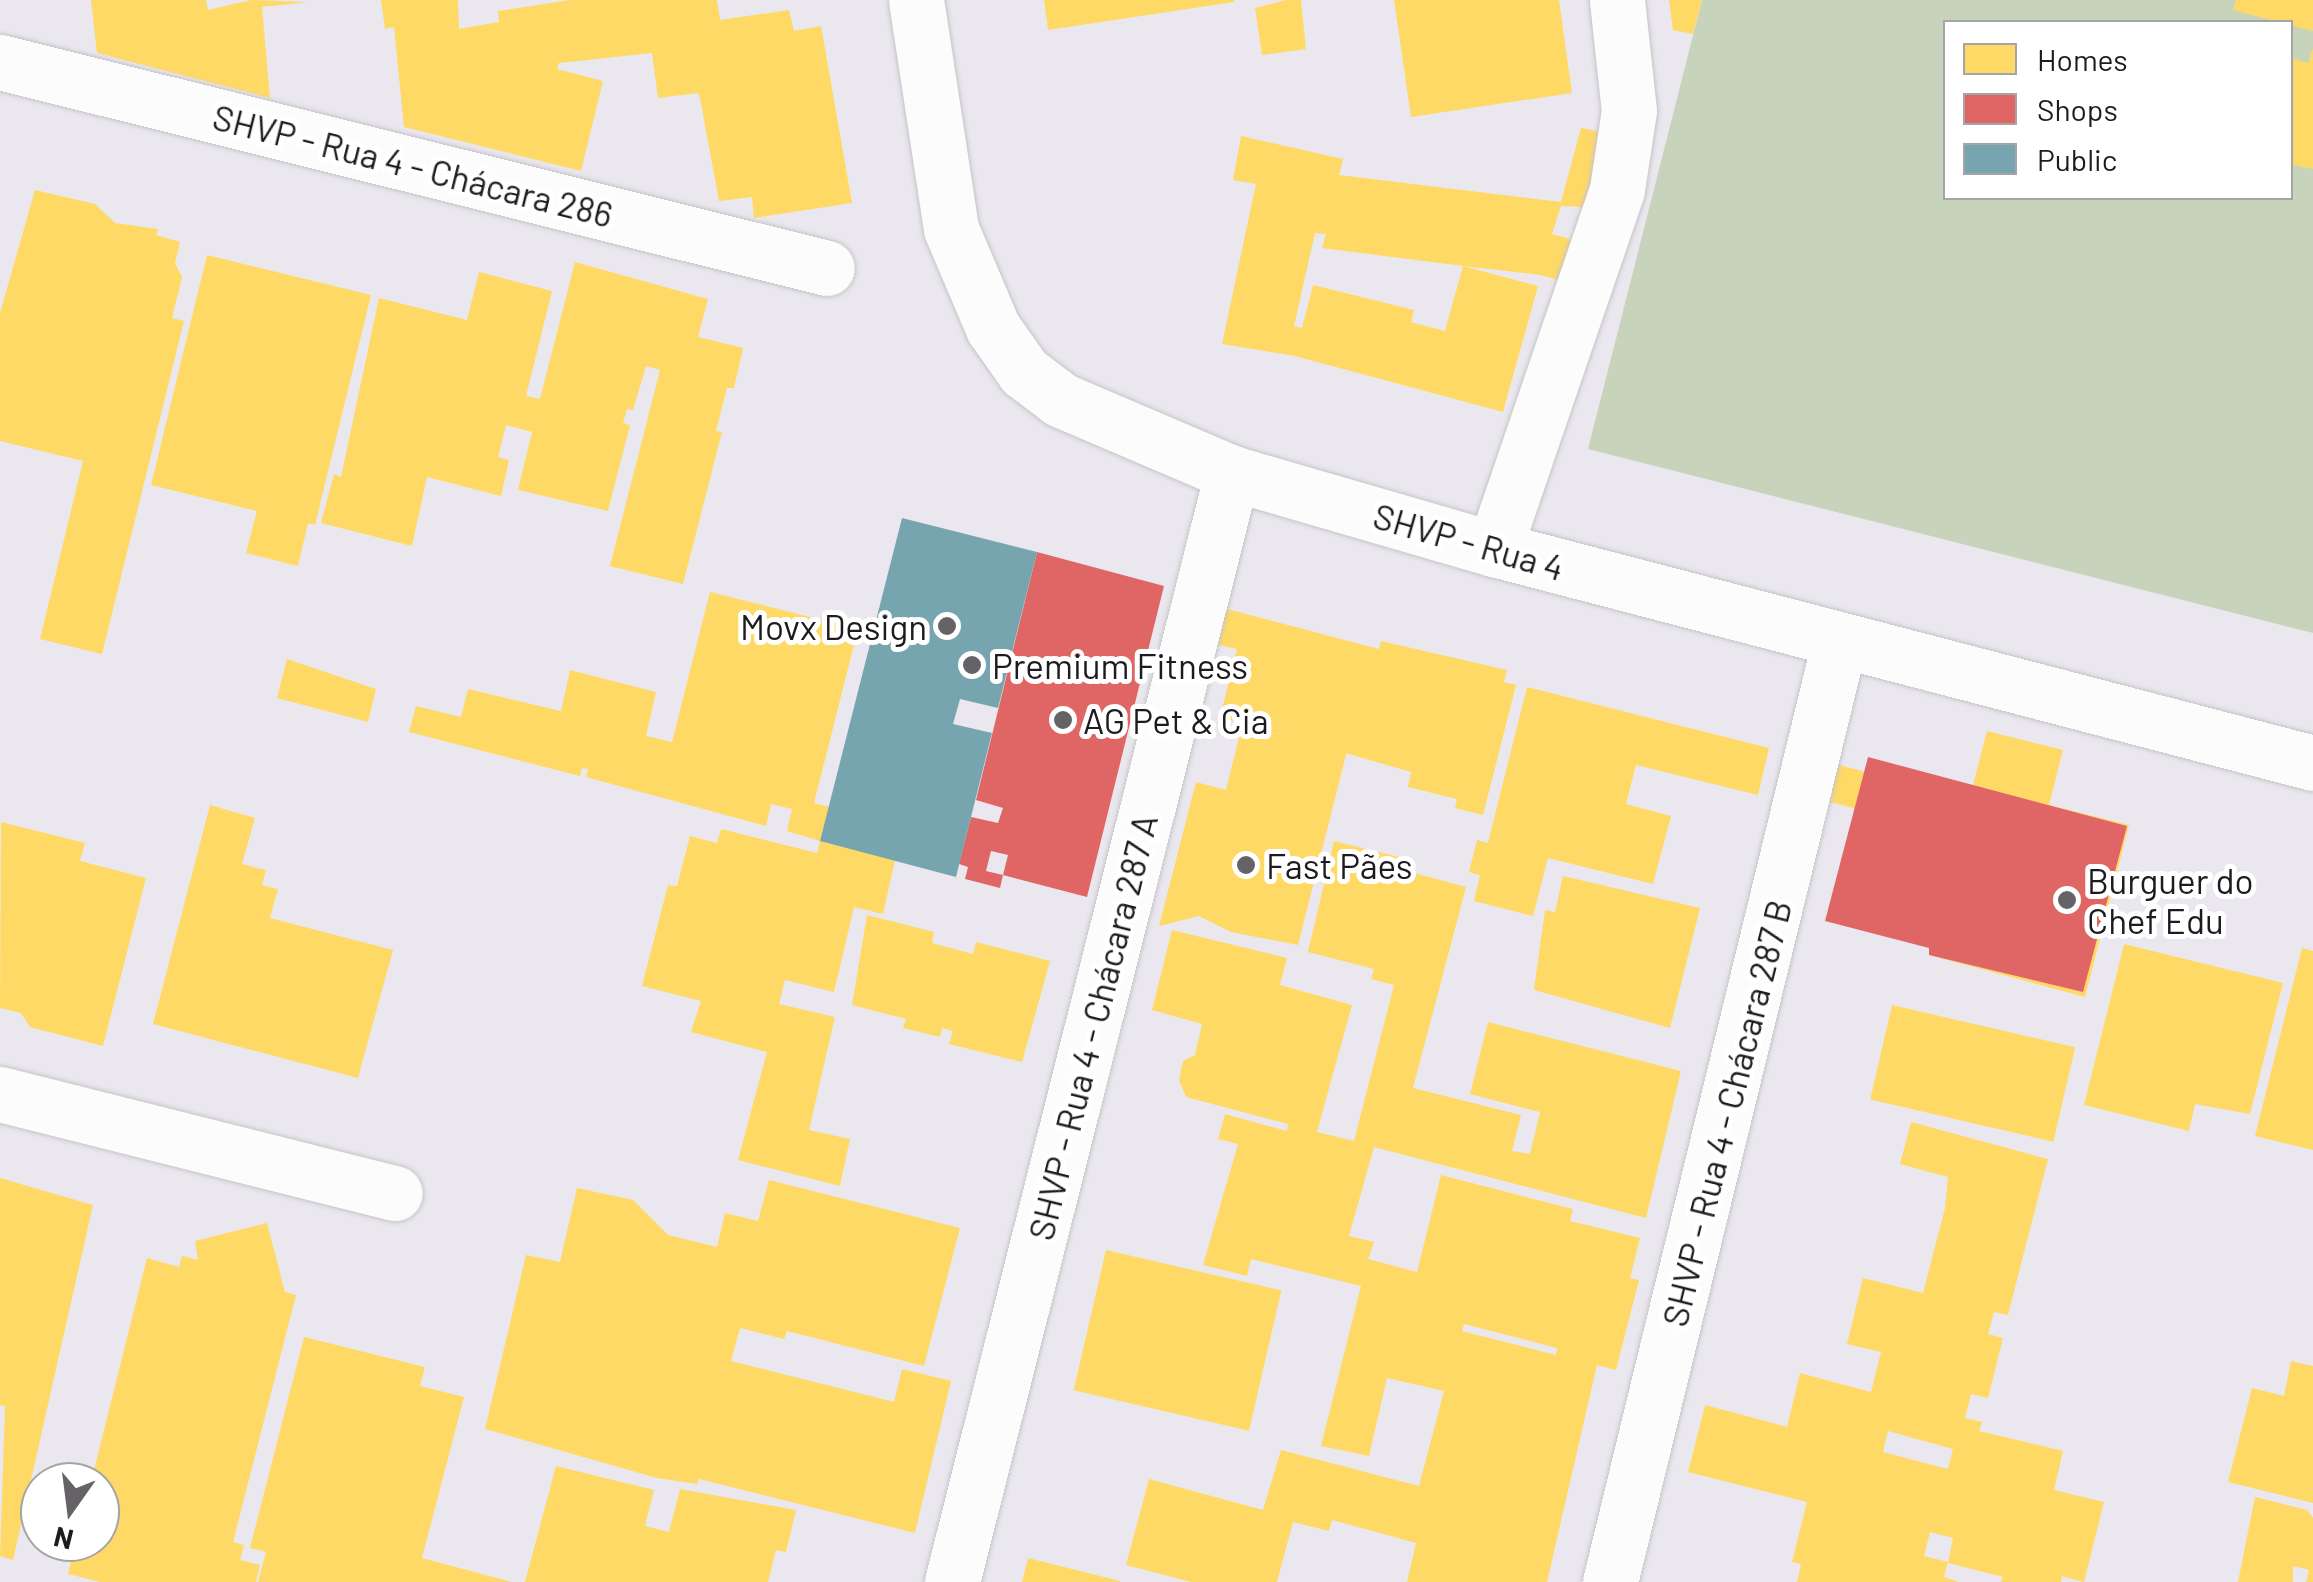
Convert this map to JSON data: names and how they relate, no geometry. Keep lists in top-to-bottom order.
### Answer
{
  "streets": {
    "street": [
      "SHVP - Rua 4 - Chácara 286",
      "SHVP - Rua 4",
      "SHVP - Rua 4 - Chácara 287 A",
      "SHVP - Rua 4 - Chácara 287 B"
    ]
  },
  "crossings": [
    ["SHVP - Rua 4", "SHVP - Rua 4 - Chácara 287 A"],
    ["SHVP - Rua 4", "SHVP - Rua 4 - Chácara 287 B"]
  ],
  "places": [
    "Movx Design",
    "Premium Fitness",
    "AG Pet & Cia",
    "Fast Pães",
    "Burguer do Chef Edu"
  ],
  "legend": ["Homes", "Shops", "Public"],
  "north": "bottom"
}
